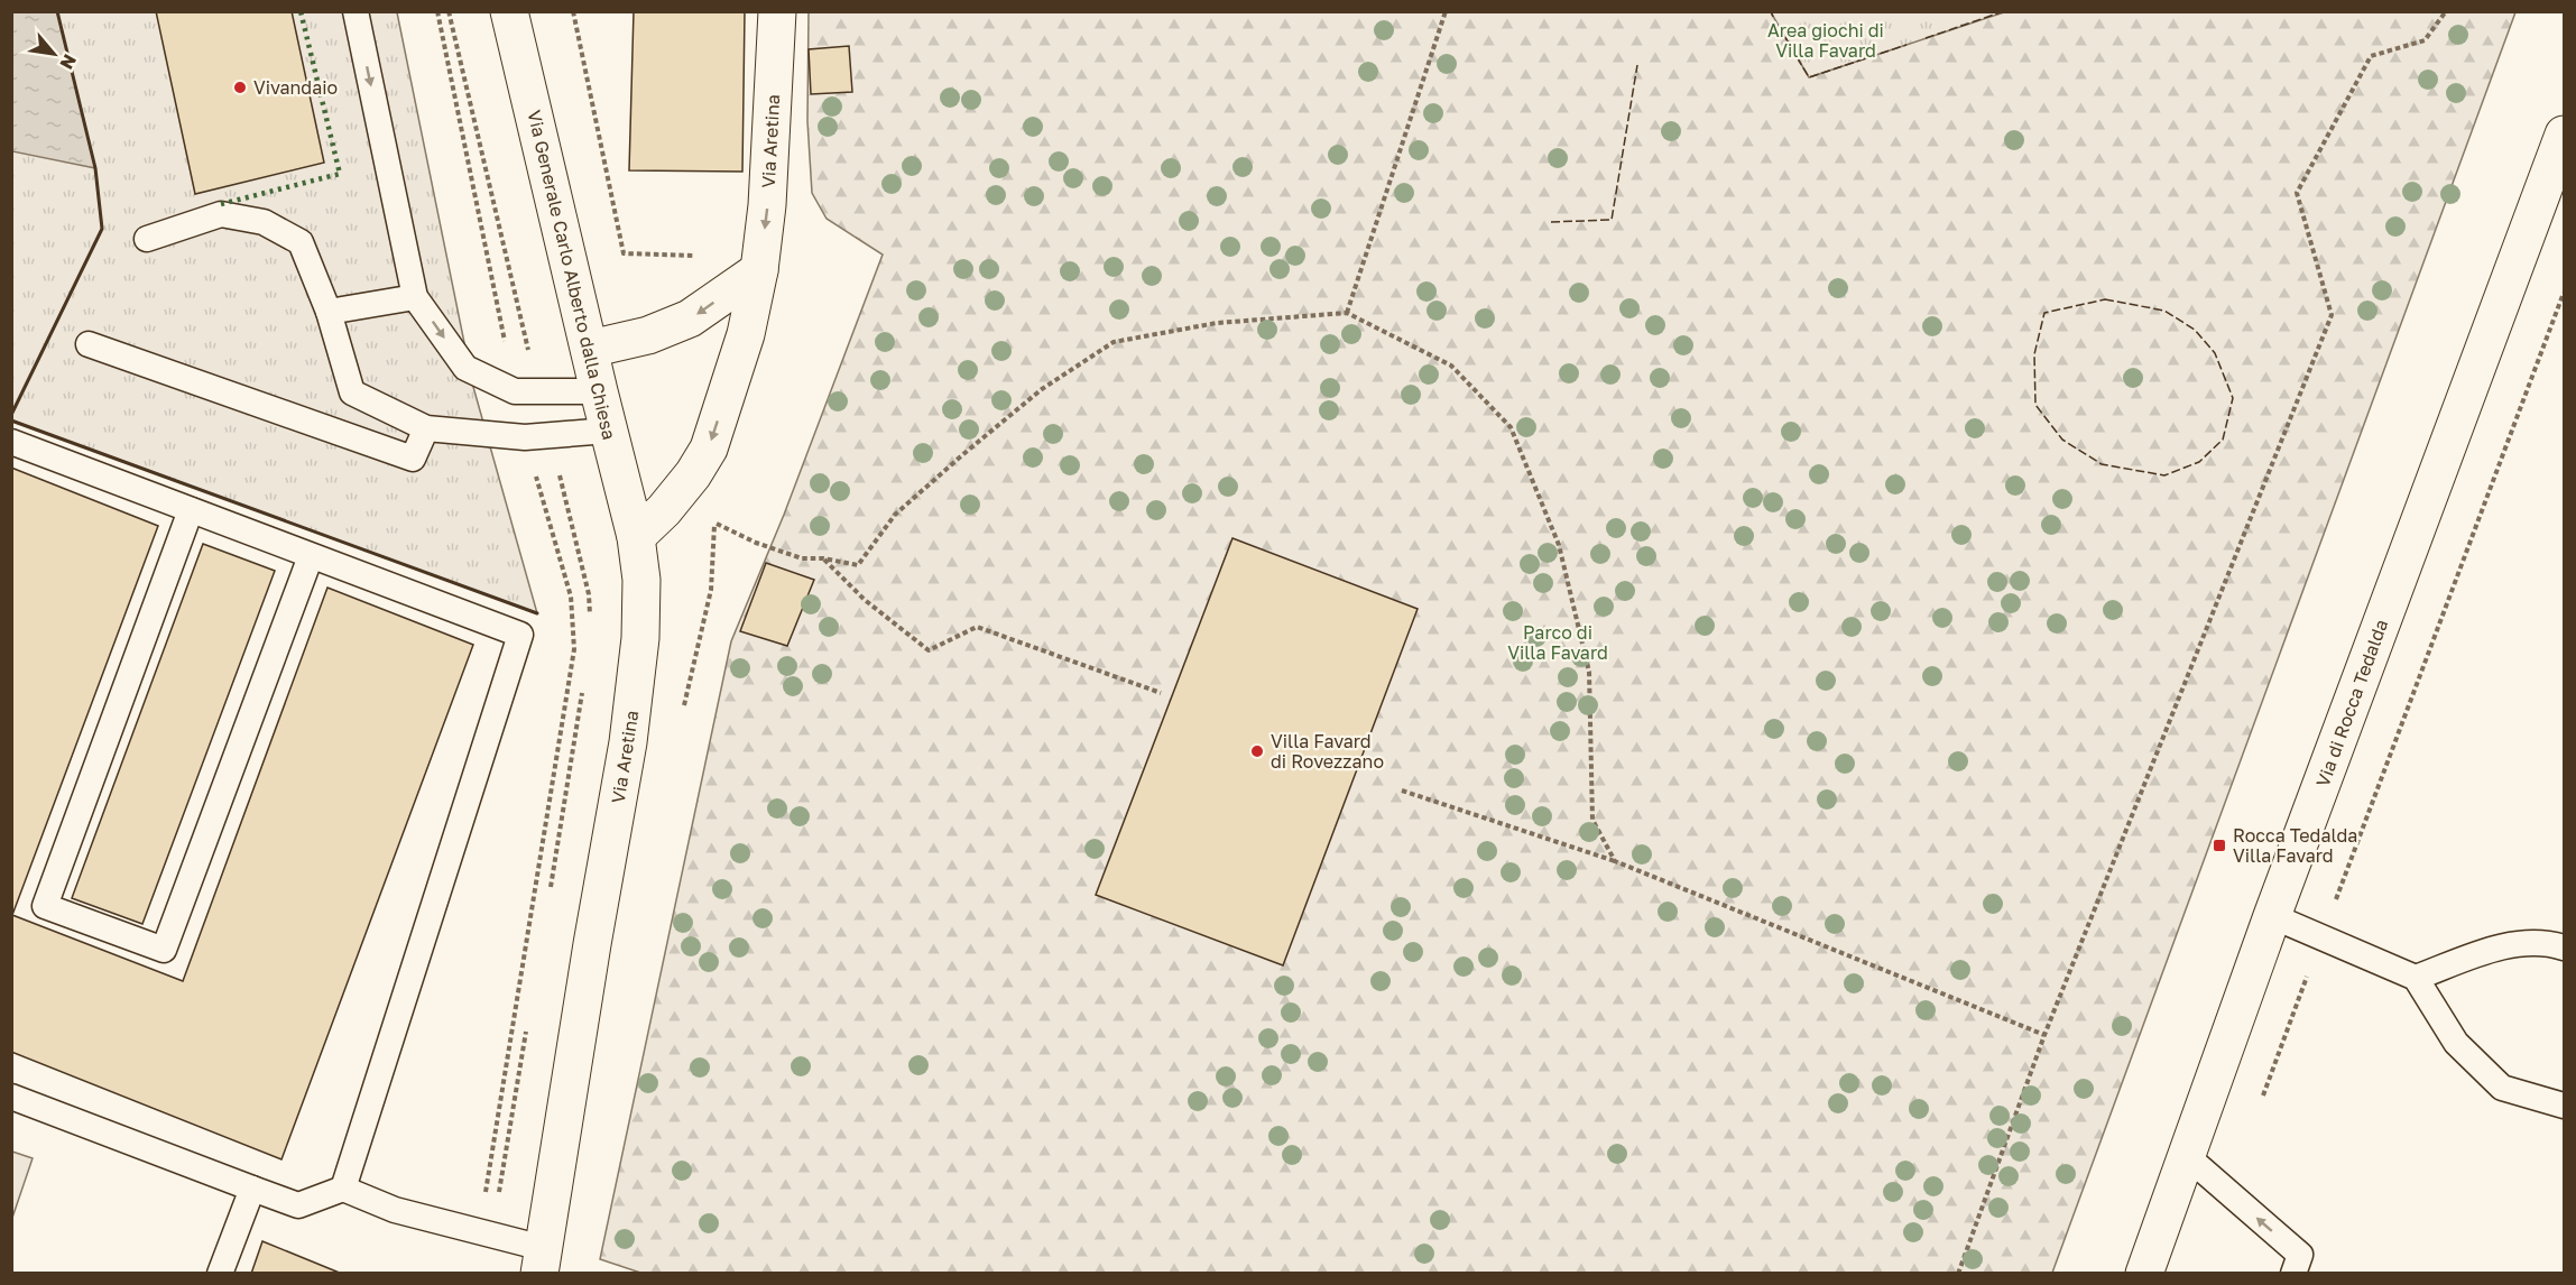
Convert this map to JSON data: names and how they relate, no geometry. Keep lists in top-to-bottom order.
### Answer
{
  "streets": {
    "street": ["Via Aretina", "Via Generale Carlo Alberto dalla Chiesa", "Via di Rocca Tedalda"]
  },
  "crossings": [
    ["Via Aretina", "Via Generale Carlo Alberto dalla Chiesa"]
  ],
  "one_way": ["Via Aretina"],
  "parks": ["Area giochi di Villa Favard", "Parco di Villa Favard"],
  "places": {
    "other": ["Vivandaio", "Villa Favard di Rovezzano"],
    "transit": ["Rocca Tedalda Villa Favard"]
  },
  "north": "bottom right"
}
